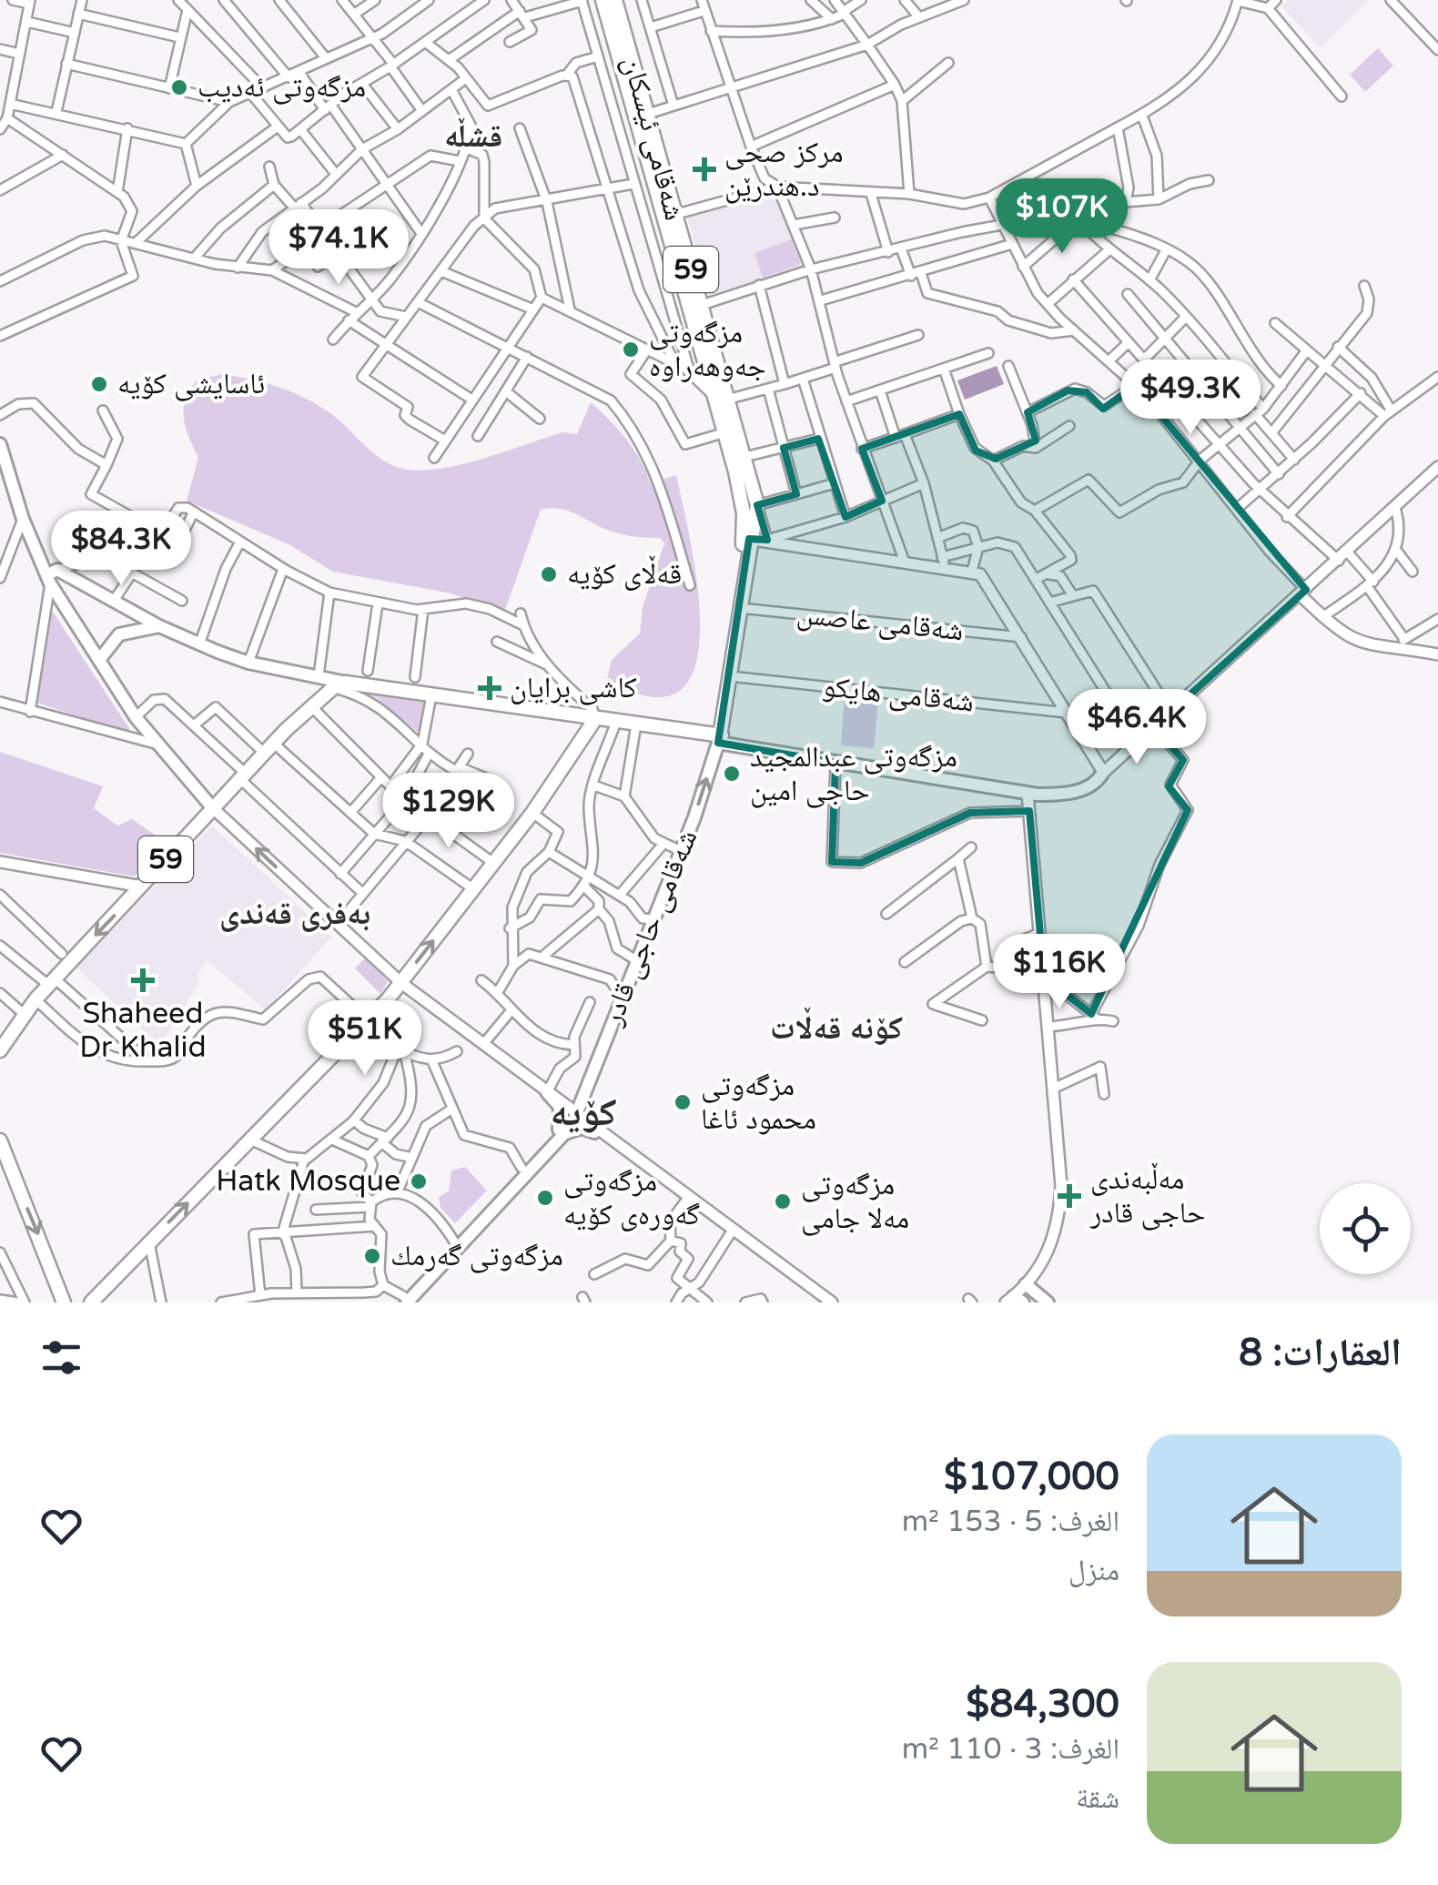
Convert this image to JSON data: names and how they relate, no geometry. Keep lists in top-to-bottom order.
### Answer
{
  "streets": {
    "main road": ["شەقامی ئیسکان", "59", "شەقامی حاجی قادر"],
    "street": ["شه‌قامی عاصس", "شه‌قامی هایكو"]
  },
  "crossings": [
    ["شەقامی ئیسکان", "59"],
    ["59", "شه‌قامی عاصس"],
    ["59", "شه‌قامی هایكو"],
    ["59", "شەقامی حاجی قادر"]
  ],
  "districts": [
    "قشڵه‌",
    "بەفری قەندی",
    "کۆنە قەڵات",
    "کۆیە"
  ],
  "places": {
    "other": [
      "مزگەوتی ئەدیب",
      "مزگه‌وتی جه‌وهه‌راوه",
      "ئاسایشی کۆیە",
      "قەڵای کۆیە",
      "مزگه‌وتی عبدالمجید حاجی امین",
      "مزگه‌وتی محمود ئاغا",
      "Hatk Mosque",
      "مزگه‌وتی گه‌وره‌ی كۆیه",
      "مزگه‌وتی مه‌لا جامی",
      "مزگه‌وتی گه‌رمك"
    ],
    "health": [
      "مرکز صحی د.هندرێن",
      "كاشی برایان",
      "Shaheed Dr Khalid",
      "مەڵبەندی حاجی قادر"
    ]
  },
  "page": {
    "price": [
      "$107K",
      "$74.1K",
      "$49.3K",
      "$84.3K",
      "$46.4K",
      "$129K",
      "$116K",
      "$51K"
    ],
    "heading": "العقارات: 8",
    "list": [
      {
        "name": "$107,000",
        "note": "الغرف: 5 · 153 m² · منزل"
      },
      {
        "name": "$84,300",
        "note": "الغرف: 3 · 110 m² · شقة"
      }
    ]
  }
}
